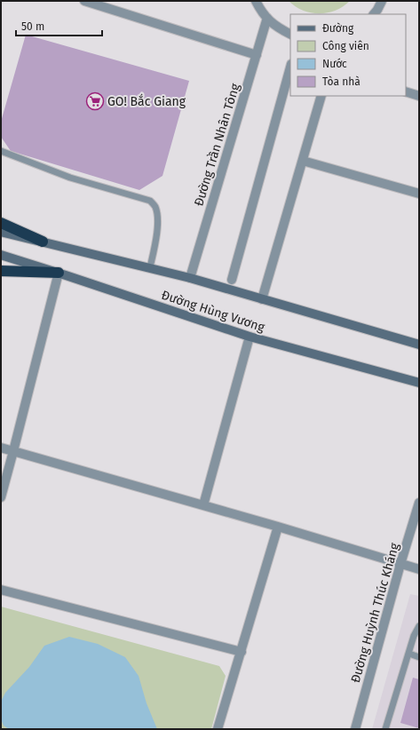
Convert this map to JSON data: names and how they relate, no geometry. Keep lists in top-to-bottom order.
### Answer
{
  "streets": {
    "main road": ["Đường Hùng Vương"],
    "street": ["Đường Trần Nhân Tông", "Đường Huỳnh Thúc Kháng"]
  },
  "crossings": [
    ["Đường Trần Nhân Tông", "Đường Hùng Vương"]
  ],
  "places": {
    "supermarket": ["GO! Bắc Giang"]
  },
  "legend": [
    "Đường",
    "Công viên",
    "Nước",
    "Tòa nhà"
  ],
  "scale_bar": "50 m"
}
